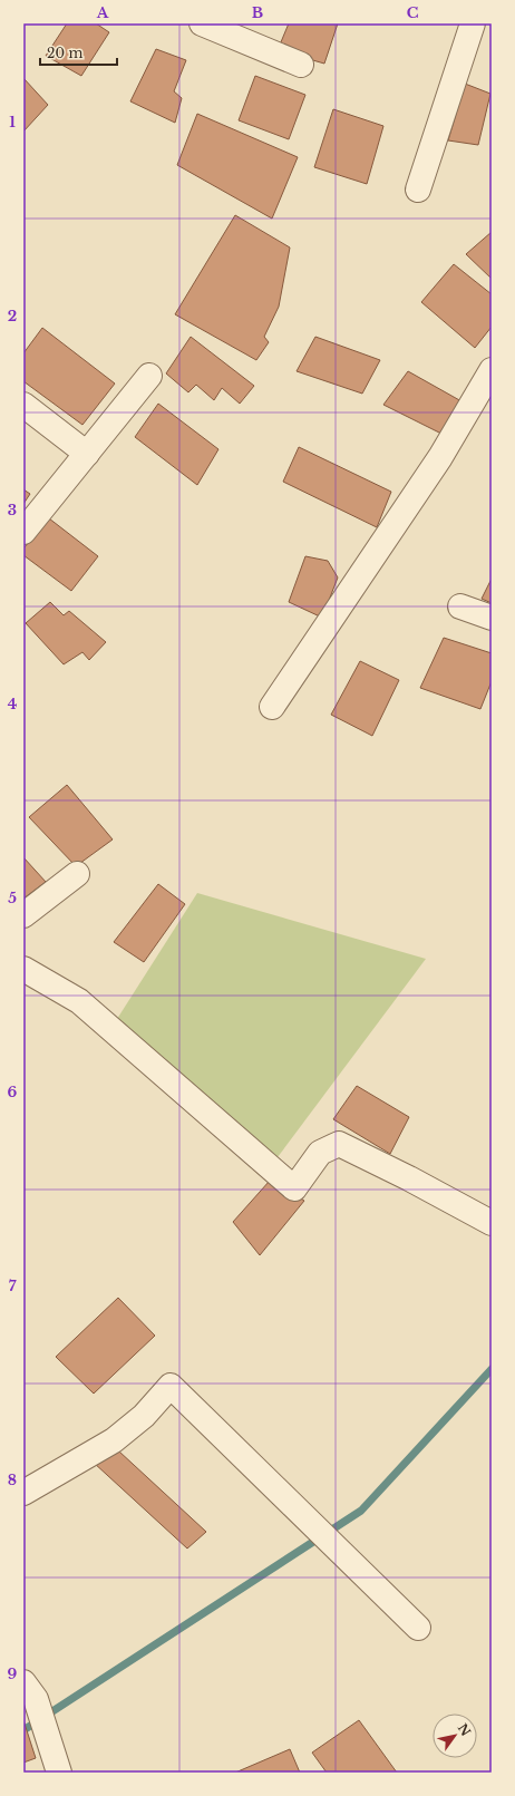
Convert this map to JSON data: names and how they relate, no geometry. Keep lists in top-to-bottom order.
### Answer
{
  "scale_bar": "20 m",
  "north": "top right",
  "grid": {
    "columns": ["A", "B", "C"],
    "rows": [
      "1",
      "2",
      "3",
      "4",
      "5",
      "6",
      "7",
      "8",
      "9"
    ]
  }
}
